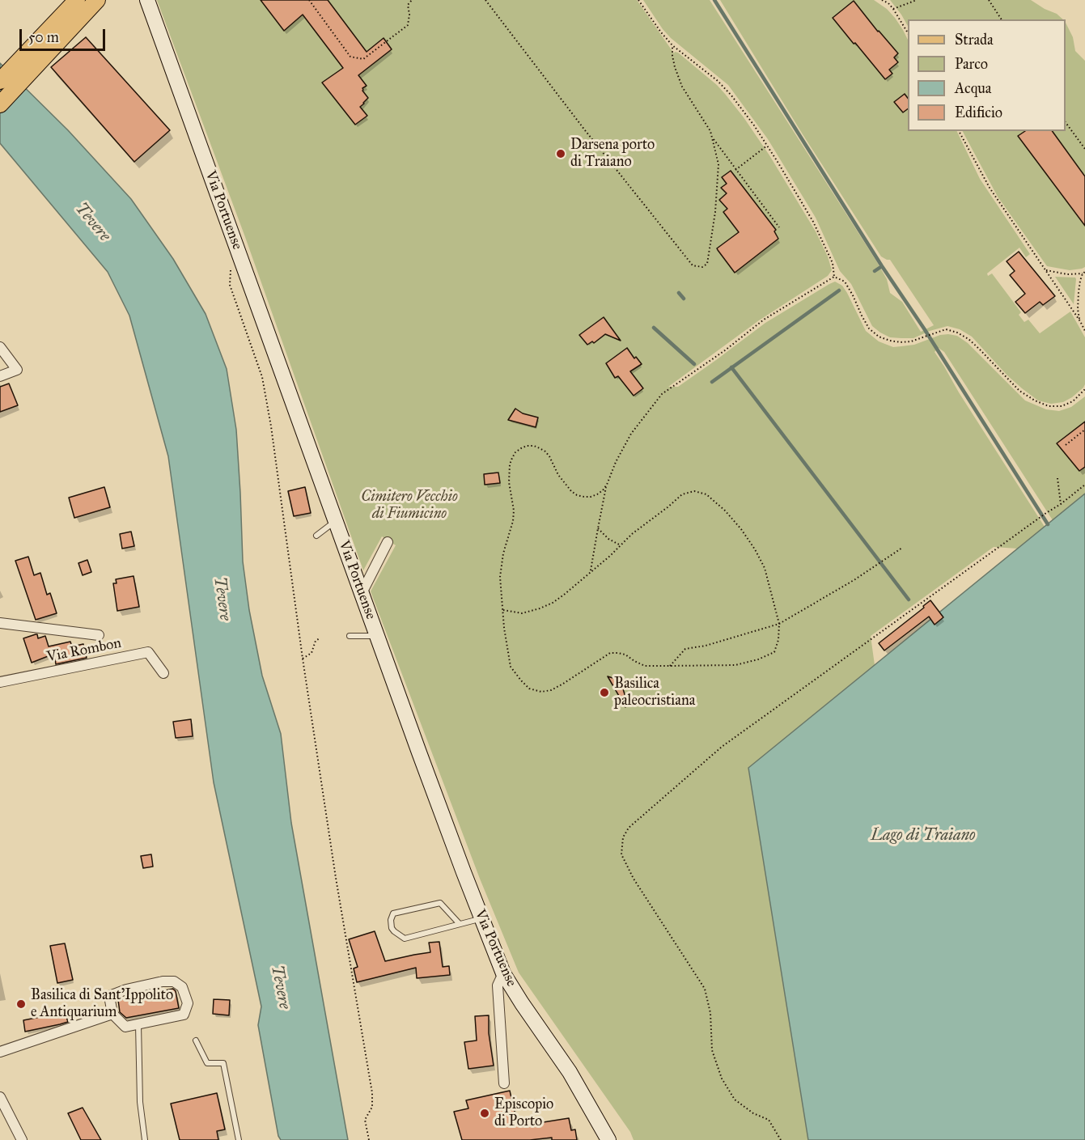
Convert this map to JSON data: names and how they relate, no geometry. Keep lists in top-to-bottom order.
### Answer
{
  "streets": {
    "street": ["Via Portuense", "Via Rombon"]
  },
  "water": ["Tevere", "Lago di Traiano"],
  "parks": ["Cimitero Vecchio di Fiumicino"],
  "places": [
    "Darsena porto di Traiano",
    "Basilica paleocristiana",
    "Basilica di Sant'Ippolito e Antiquarium",
    "Episcopio di Porto"
  ],
  "legend": [
    "Strada",
    "Parco",
    "Acqua",
    "Edificio"
  ],
  "scale_bar": "50 m"
}
